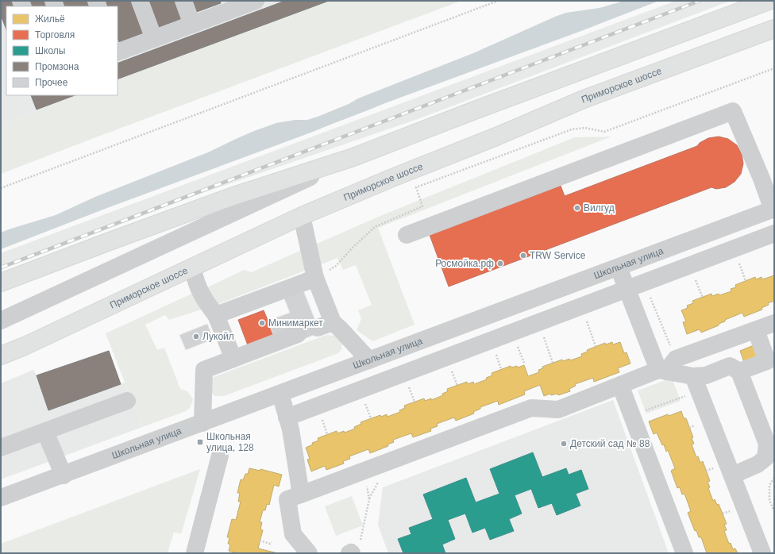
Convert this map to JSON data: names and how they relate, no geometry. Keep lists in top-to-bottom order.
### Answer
{
  "streets": {
    "main road": ["Приморское шоссе"],
    "street": ["Школьная улица"]
  },
  "places": {
    "other": [
      "Вилгуд",
      "TRW Service",
      "Росмойка.рф",
      "Минимаркет",
      "Лукойл",
      "Детский сад № 88"
    ],
    "transit": ["Школьная улица, 128"]
  },
  "legend": [
    "Жильё",
    "Торговля",
    "Школы",
    "Промзона",
    "Прочее"
  ]
}
